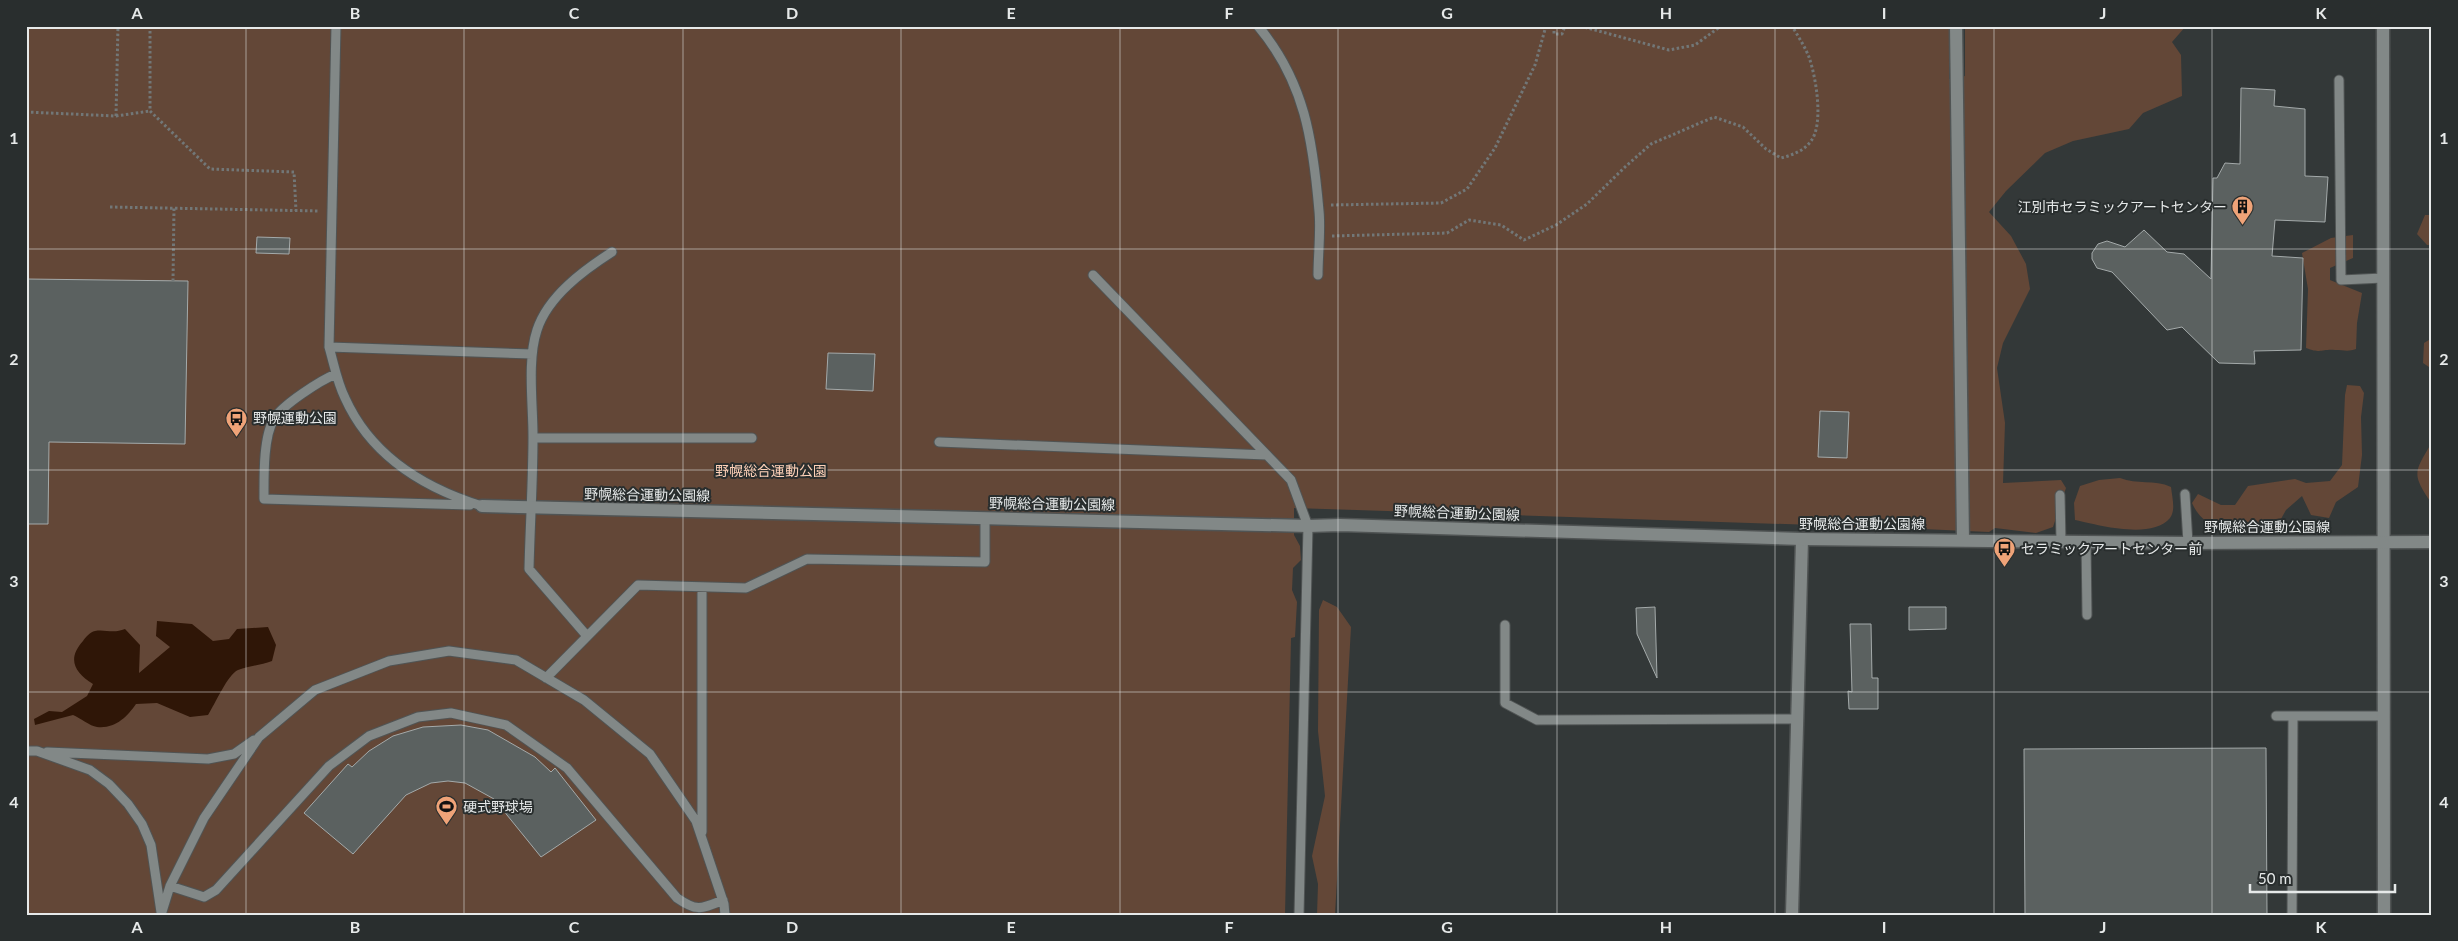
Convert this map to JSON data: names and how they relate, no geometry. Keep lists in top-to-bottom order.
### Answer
{
  "streets": {
    "main road": ["野幌総合運動公園線"]
  },
  "parks": ["野幌総合運動公園"],
  "places": {
    "building": ["江別市セラミックアートセンター"],
    "bus stop": ["野幌運動公園", "セラミックアートセンター前"],
    "sports": ["硬式野球場"]
  },
  "scale_bar": "50 m",
  "grid": {
    "columns": [
      "A",
      "B",
      "C",
      "D",
      "E",
      "F",
      "G",
      "H",
      "I",
      "J",
      "K"
    ],
    "rows": [
      "1",
      "2",
      "3",
      "4"
    ]
  }
}
